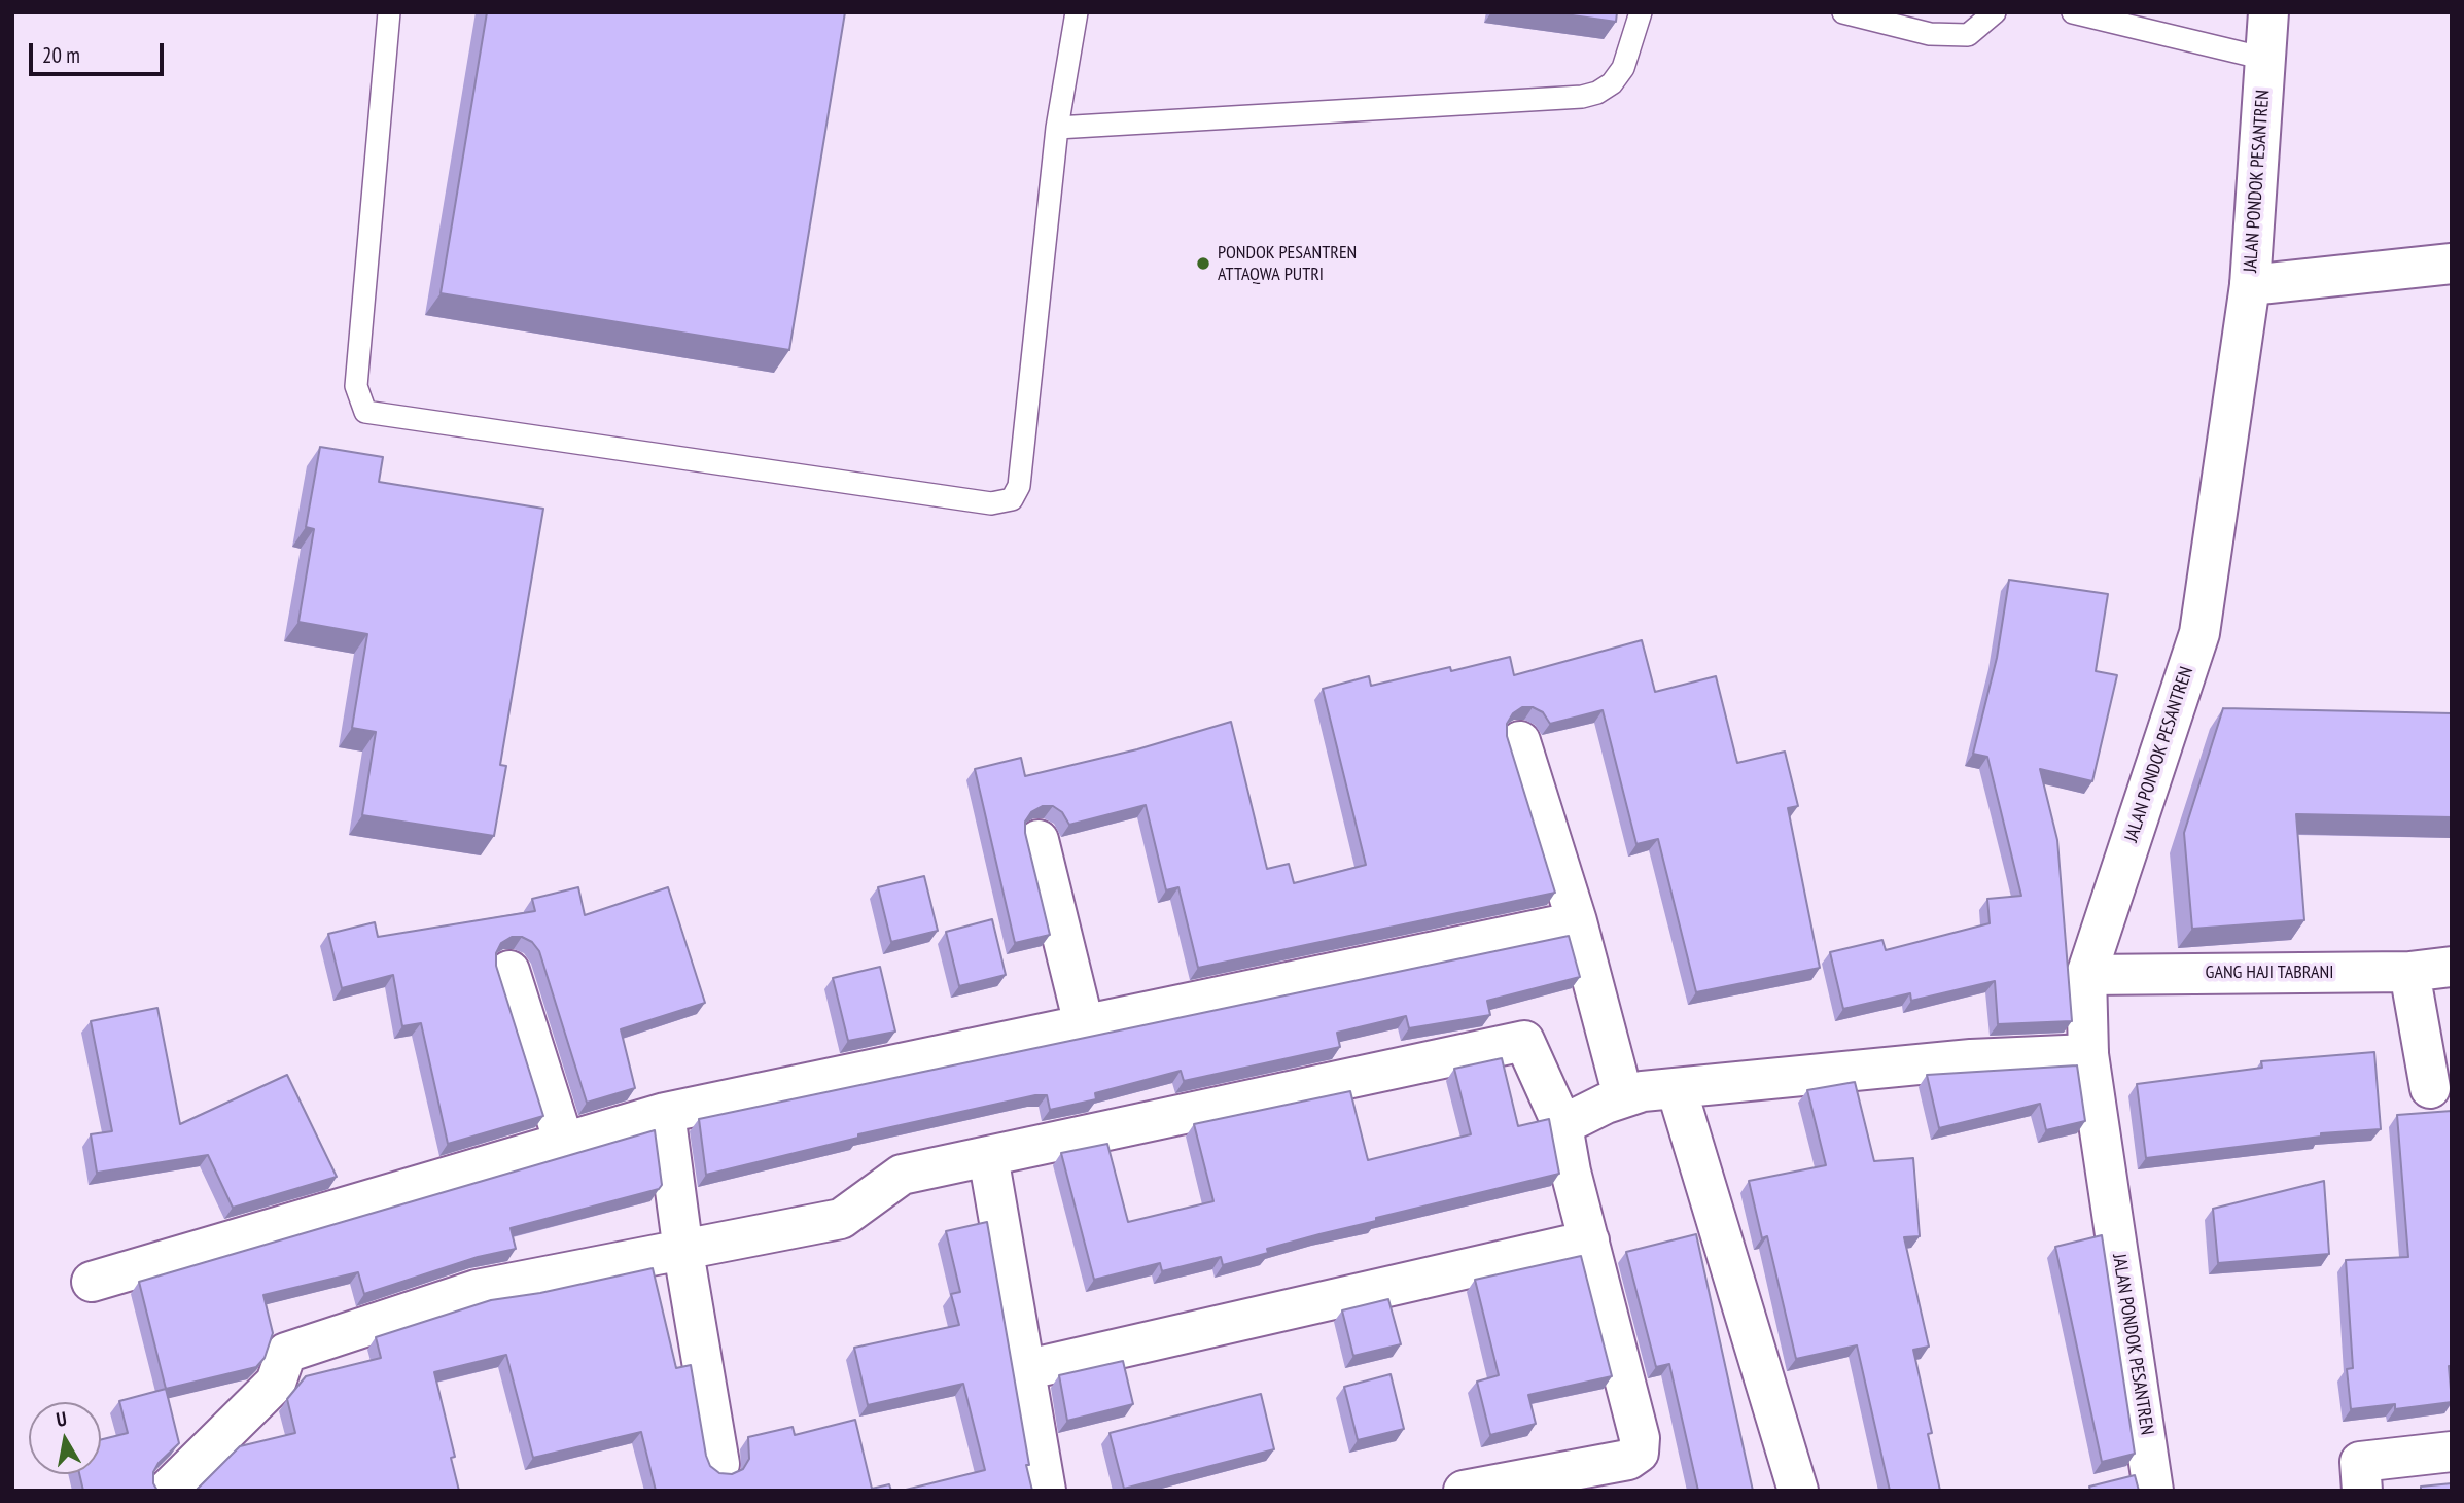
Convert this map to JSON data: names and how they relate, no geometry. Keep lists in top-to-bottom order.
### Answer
{
  "streets": {
    "street": ["JALAN PONDOK PESANTREN", "GANG HAJI TABRANI"]
  },
  "crossings": [
    ["JALAN PONDOK PESANTREN", "GANG HAJI TABRANI"]
  ],
  "places": ["PONDOK PESANTREN ATTAQWA PUTRI"],
  "scale_bar": "20 m",
  "north": "top"
}
